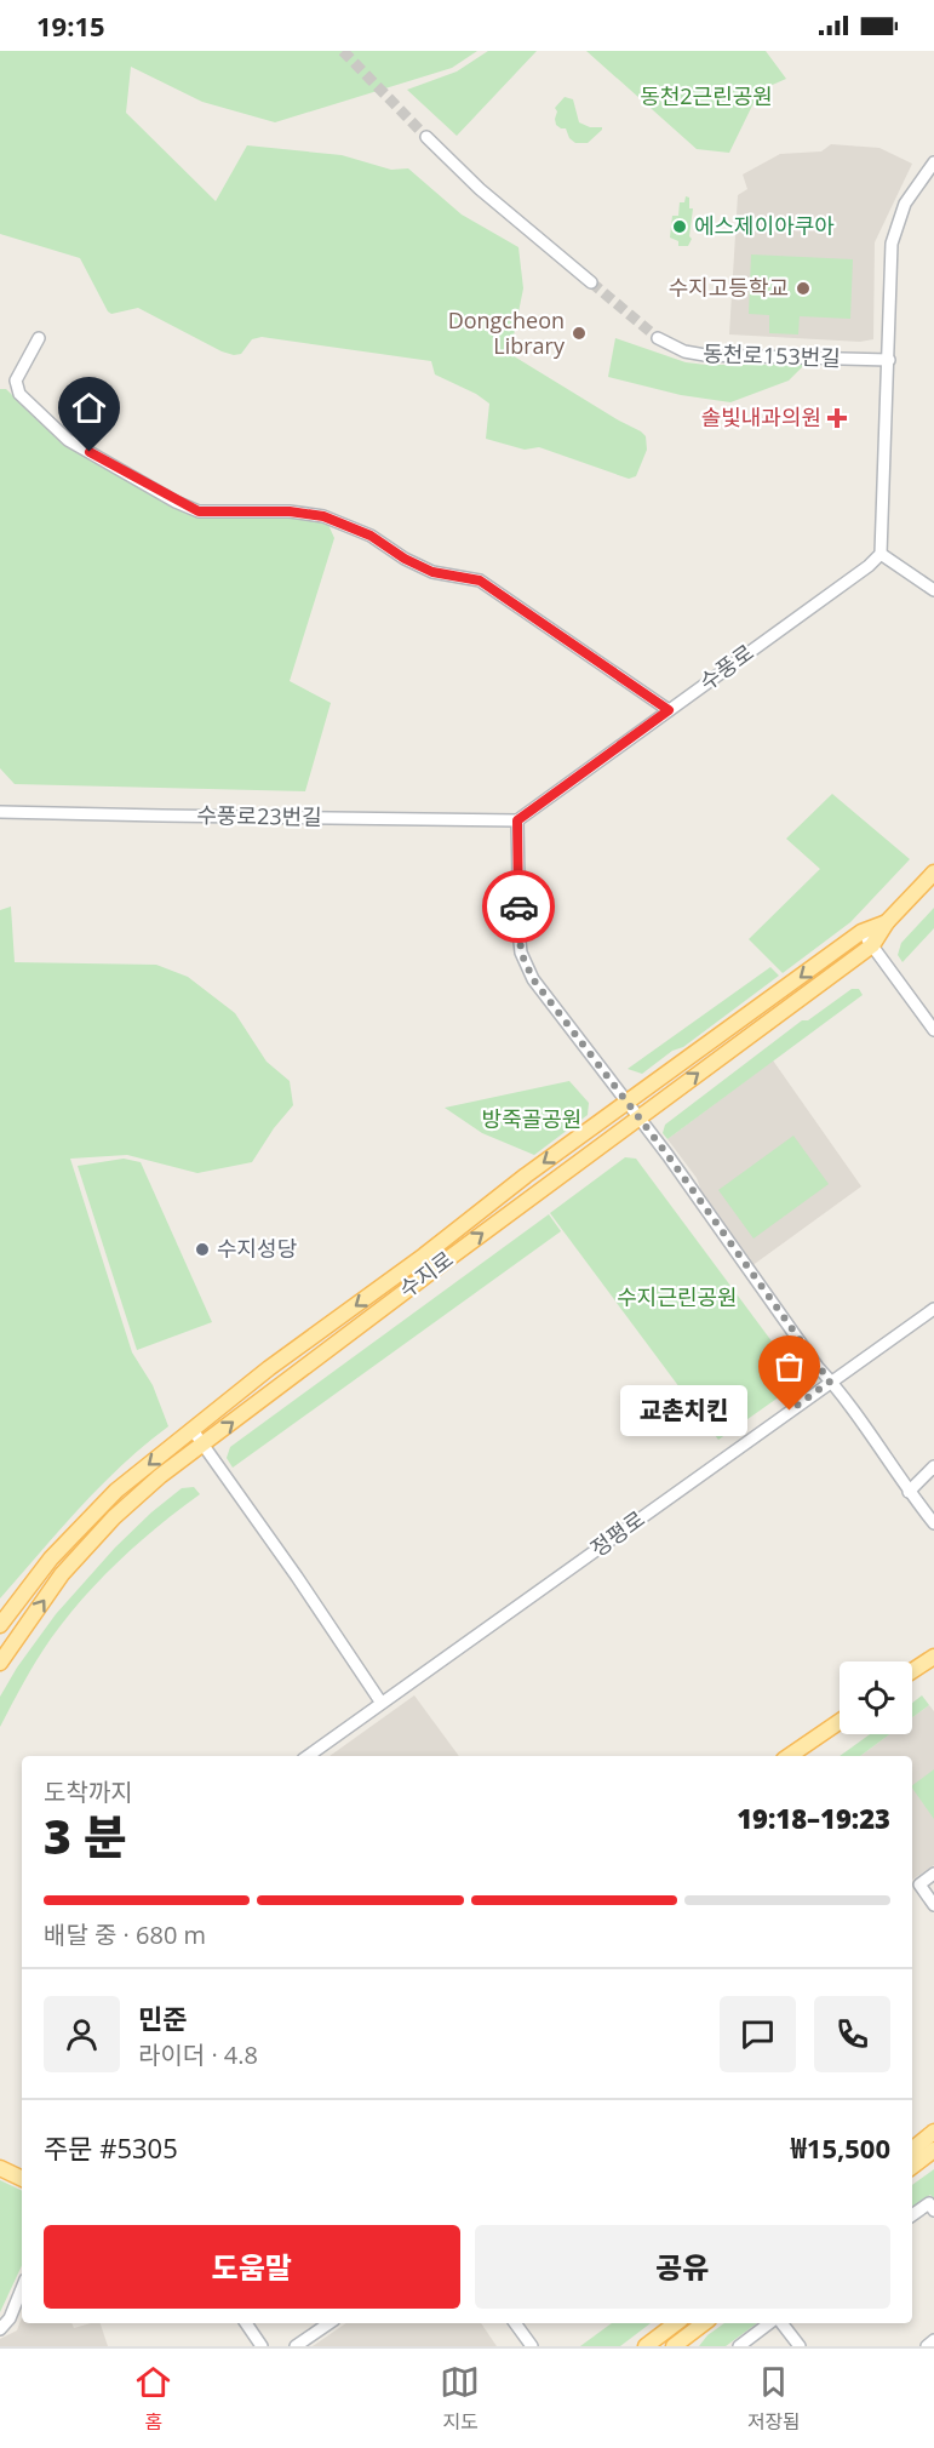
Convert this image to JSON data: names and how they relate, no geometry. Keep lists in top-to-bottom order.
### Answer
{
  "streets": {
    "main road": ["수지로"],
    "street": [
      "동천로153번길",
      "수풍로",
      "수풍로23번길",
      "정평로"
    ]
  },
  "crossings": [
    ["수풍로", "수풍로23번길"]
  ],
  "parks": ["동천2근린공원", "방죽골공원", "수지근린공원"],
  "places": {
    "other": [
      "에스제이아쿠아",
      "수지고등학교",
      "Dongcheon Library",
      "수지성당",
      "교촌치킨"
    ],
    "health": ["솔빛내과의원"]
  },
  "page": {
    "status": "19:15",
    "bubble": "교촌치킨",
    "heading": ["3 분", "도착까지", "19:18–19:23"],
    "panel": [
      "민준",
      "라이더 · 4.8",
      "주문 #5305",
      "₩15,500"
    ],
    "bar": "배달 중 · 680 m",
    "buttons": ["도움말", "공유"],
    "tabs": ["홈", "지도", "저장됨"]
  }
}
